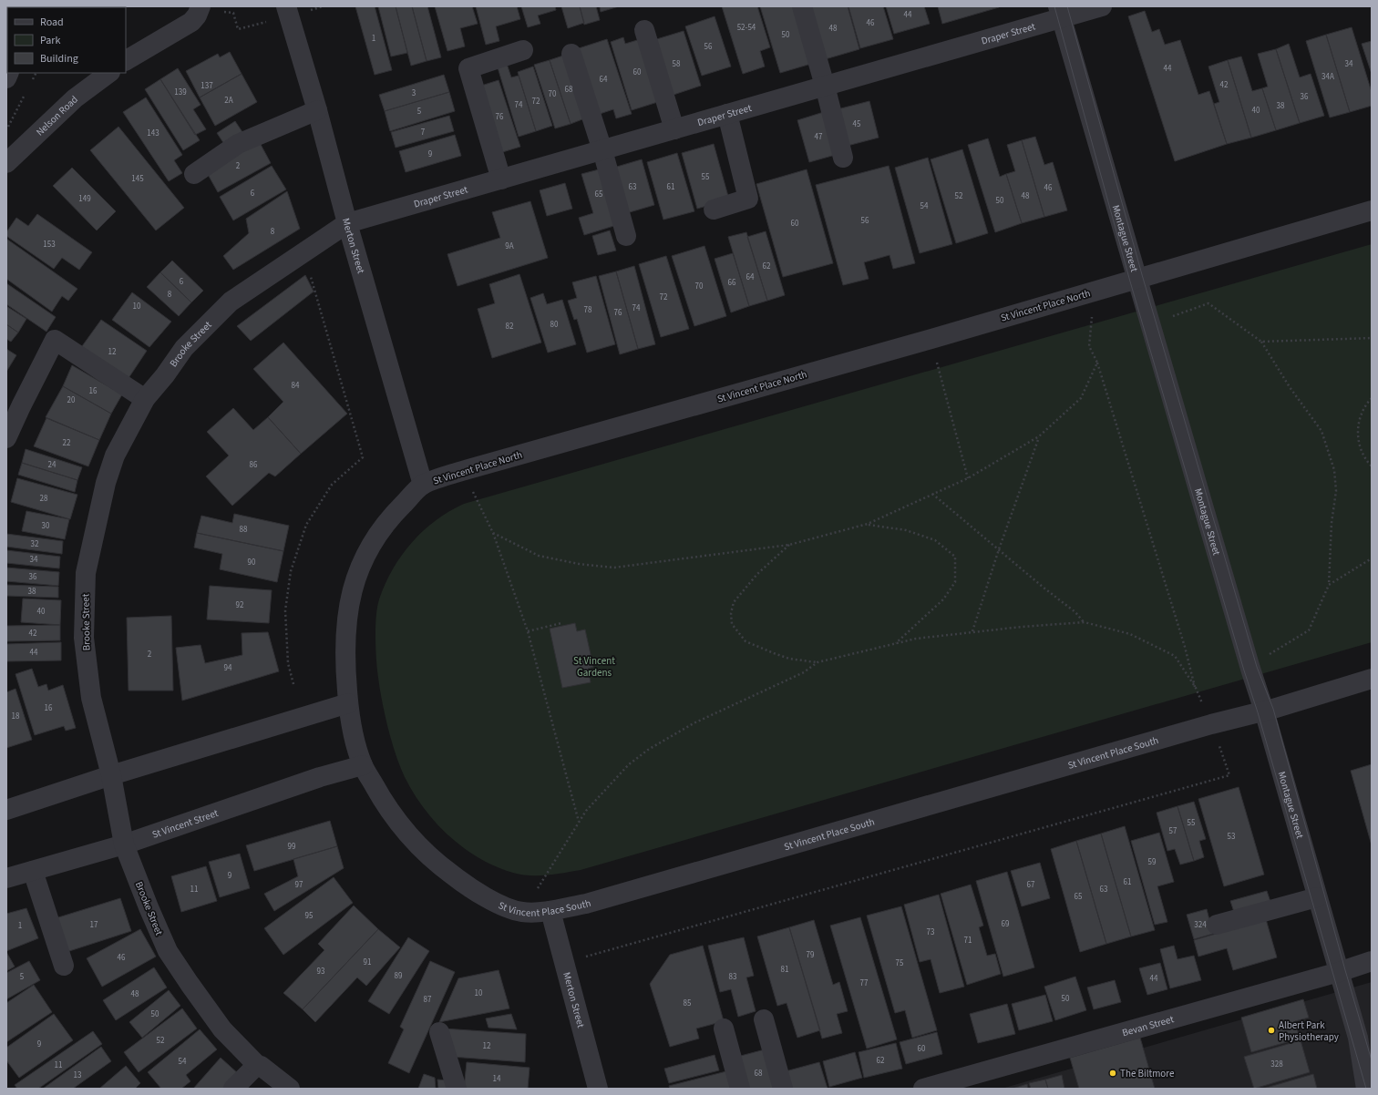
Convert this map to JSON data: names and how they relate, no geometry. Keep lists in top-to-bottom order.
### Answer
{
  "streets": {
    "street": [
      "Draper Street",
      "Nelson Road",
      "Montague Street",
      "Merton Street",
      "St Vincent Place North",
      "Brooke Street",
      "St Vincent Place South",
      "St Vincent Street",
      "Bevan Street"
    ]
  },
  "crossings": [
    ["Draper Street", "Montague Street"],
    ["Draper Street", "Merton Street"],
    ["Draper Street", "Brooke Street"],
    ["Montague Street", "St Vincent Place North"],
    ["Montague Street", "St Vincent Place South"],
    ["Montague Street", "Bevan Street"],
    ["Merton Street", "St Vincent Place North"],
    ["Merton Street", "Brooke Street"],
    ["Merton Street", "St Vincent Place South"],
    ["St Vincent Place North", "St Vincent Place South"],
    ["Brooke Street", "St Vincent Street"],
    ["St Vincent Place South", "St Vincent Street"]
  ],
  "parks": ["St Vincent Gardens"],
  "places": ["Albert Park Physiotherapy", "The Biltmore"],
  "house_numbers": [
    "44",
    "46",
    "52-54",
    "48",
    "50",
    "1",
    "56",
    "58",
    "34",
    "44",
    "60",
    "34A",
    "64",
    "42",
    "137",
    "68",
    "139",
    "3",
    "70",
    "36",
    "2A",
    "72",
    "74",
    "38",
    "40",
    "5",
    "76",
    "45",
    "7",
    "143",
    "47",
    "9",
    "2",
    "55",
    "145",
    "63",
    "61",
    "46",
    "6",
    "65",
    "52",
    "48",
    "149",
    "50",
    "54",
    "56",
    "60",
    "8",
    "153",
    "9A",
    "62",
    "64",
    "6",
    "66",
    "70",
    "8",
    "72",
    "10",
    "74",
    "78",
    "76",
    "80",
    "82",
    "12",
    "84",
    "16",
    "20",
    "22",
    "24",
    "86",
    "28",
    "30",
    "88",
    "32",
    "34",
    "90",
    "36",
    "38",
    "92",
    "40",
    "42",
    "44",
    "2",
    "94",
    "16",
    "18",
    "55",
    "57",
    "53",
    "99",
    "59",
    "9",
    "61",
    "97",
    "67",
    "11",
    "63",
    "65",
    "95",
    "69",
    "17",
    "324",
    "1",
    "73",
    "71",
    "79",
    "46",
    "91",
    "75",
    "81",
    "93",
    "89",
    "5",
    "83",
    "44",
    "77",
    "10",
    "48",
    "50",
    "87",
    "85",
    "50",
    "52",
    "9",
    "12",
    "60",
    "62",
    "54",
    "328",
    "11",
    "68",
    "13",
    "14"
  ],
  "legend": ["Road", "Park", "Building"]
}
